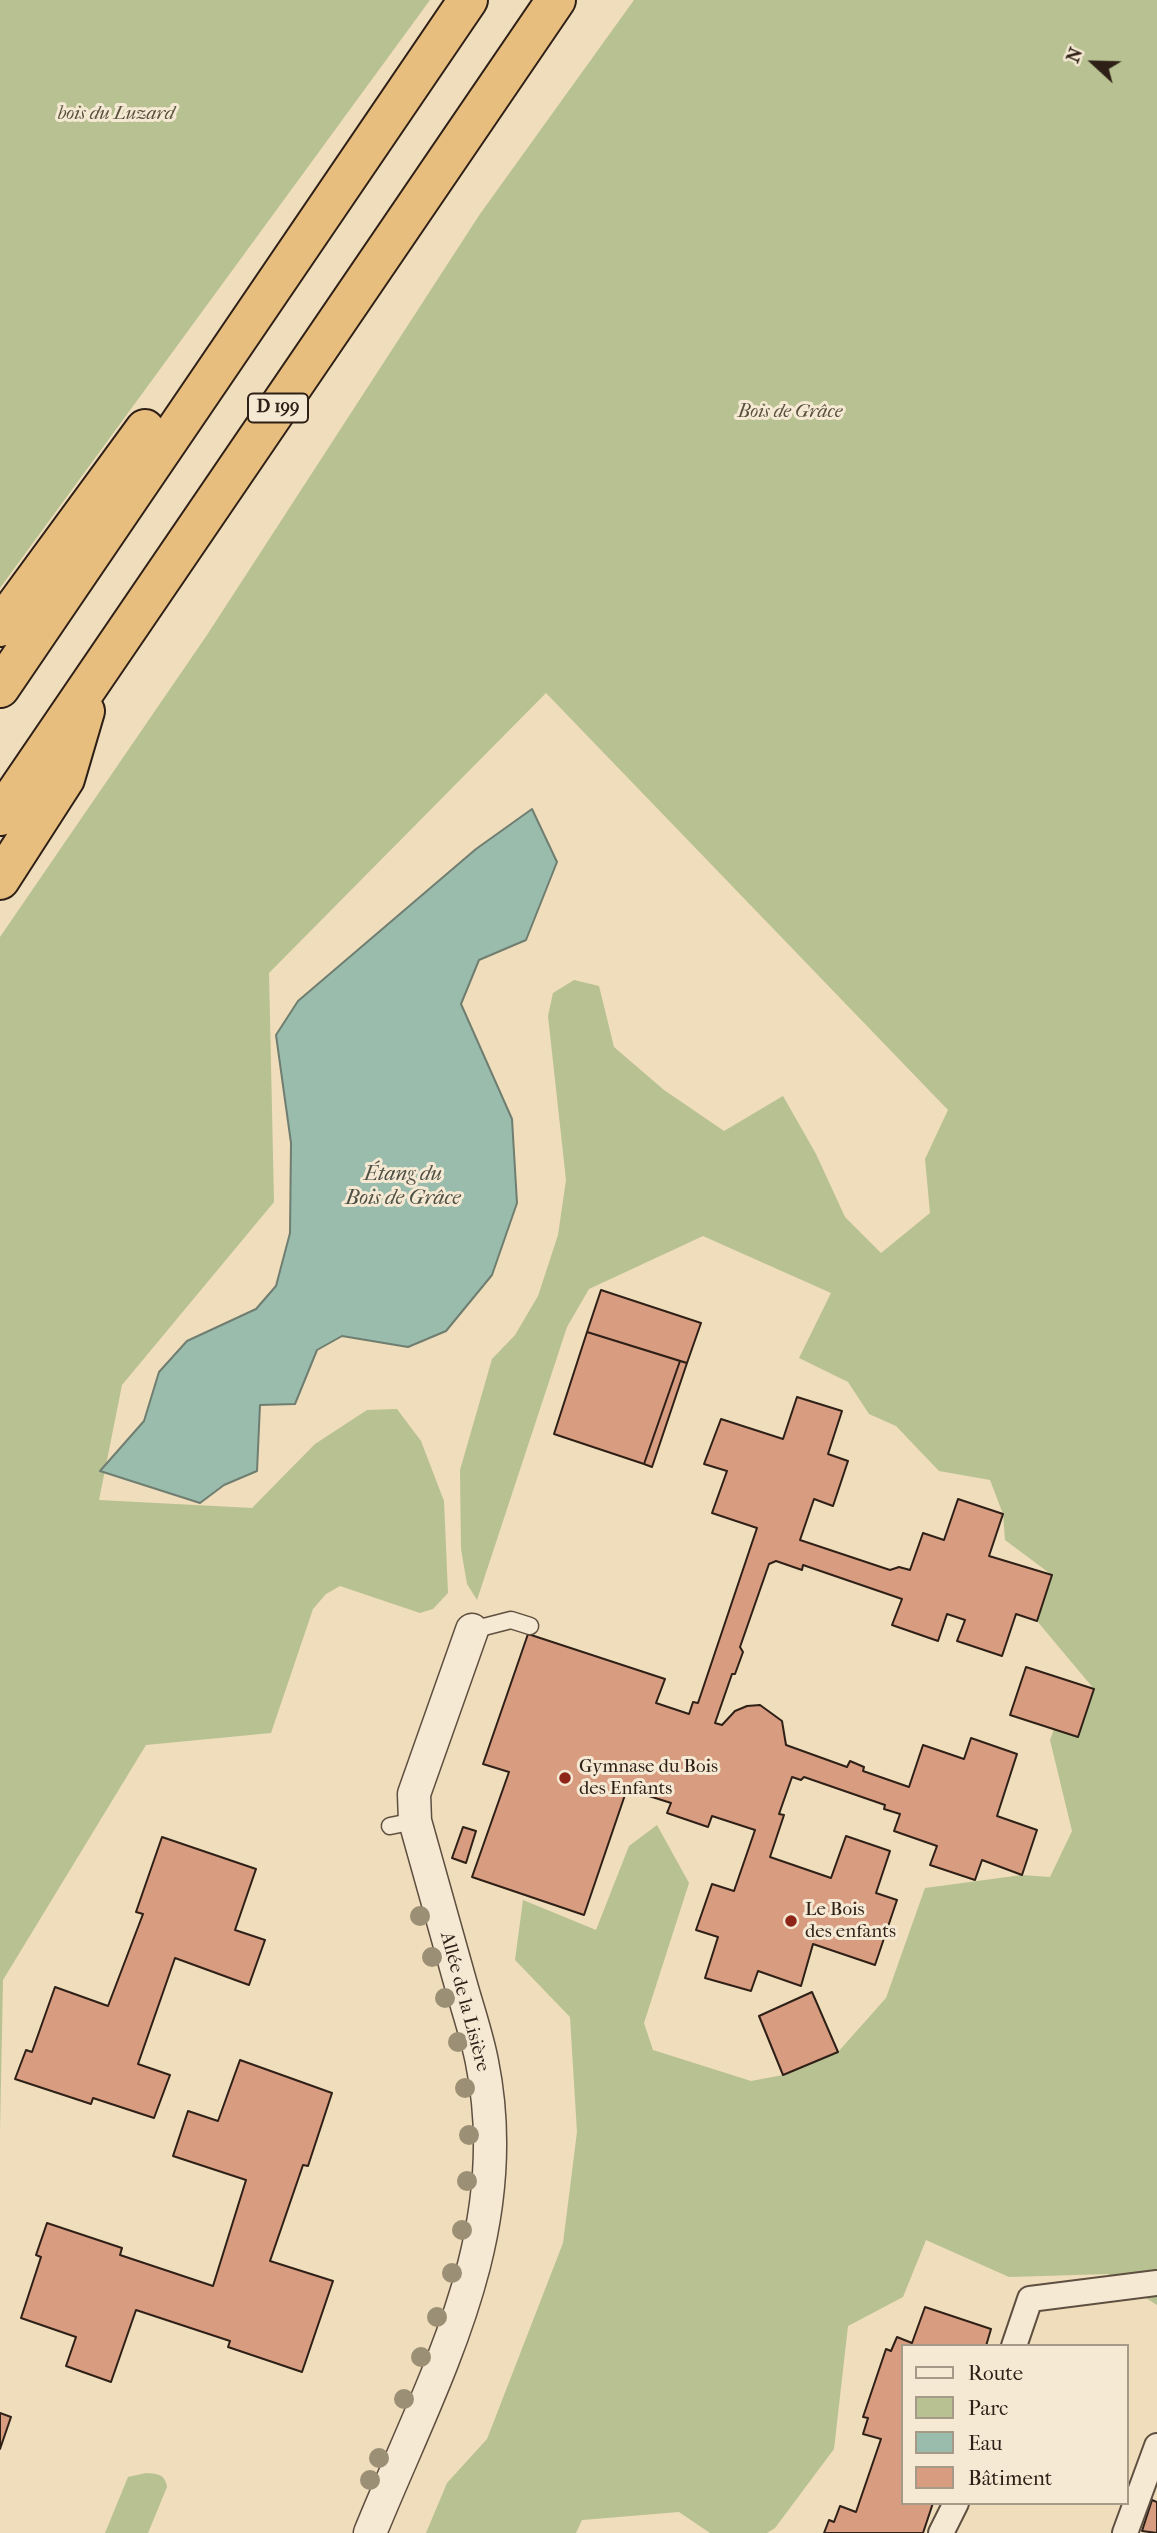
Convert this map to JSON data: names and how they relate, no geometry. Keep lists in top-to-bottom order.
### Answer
{
  "streets": {
    "highway": ["D 199"],
    "street": ["Allée de la Lisière"]
  },
  "water": ["Étang du Bois de Grâce"],
  "parks": ["bois du Luzard", "Bois de Grâce"],
  "places": ["Gymnase du Bois des Enfants", "Le Bois des enfants"],
  "legend": [
    "Route",
    "Parc",
    "Eau",
    "Bâtiment"
  ],
  "north": "left"
}
